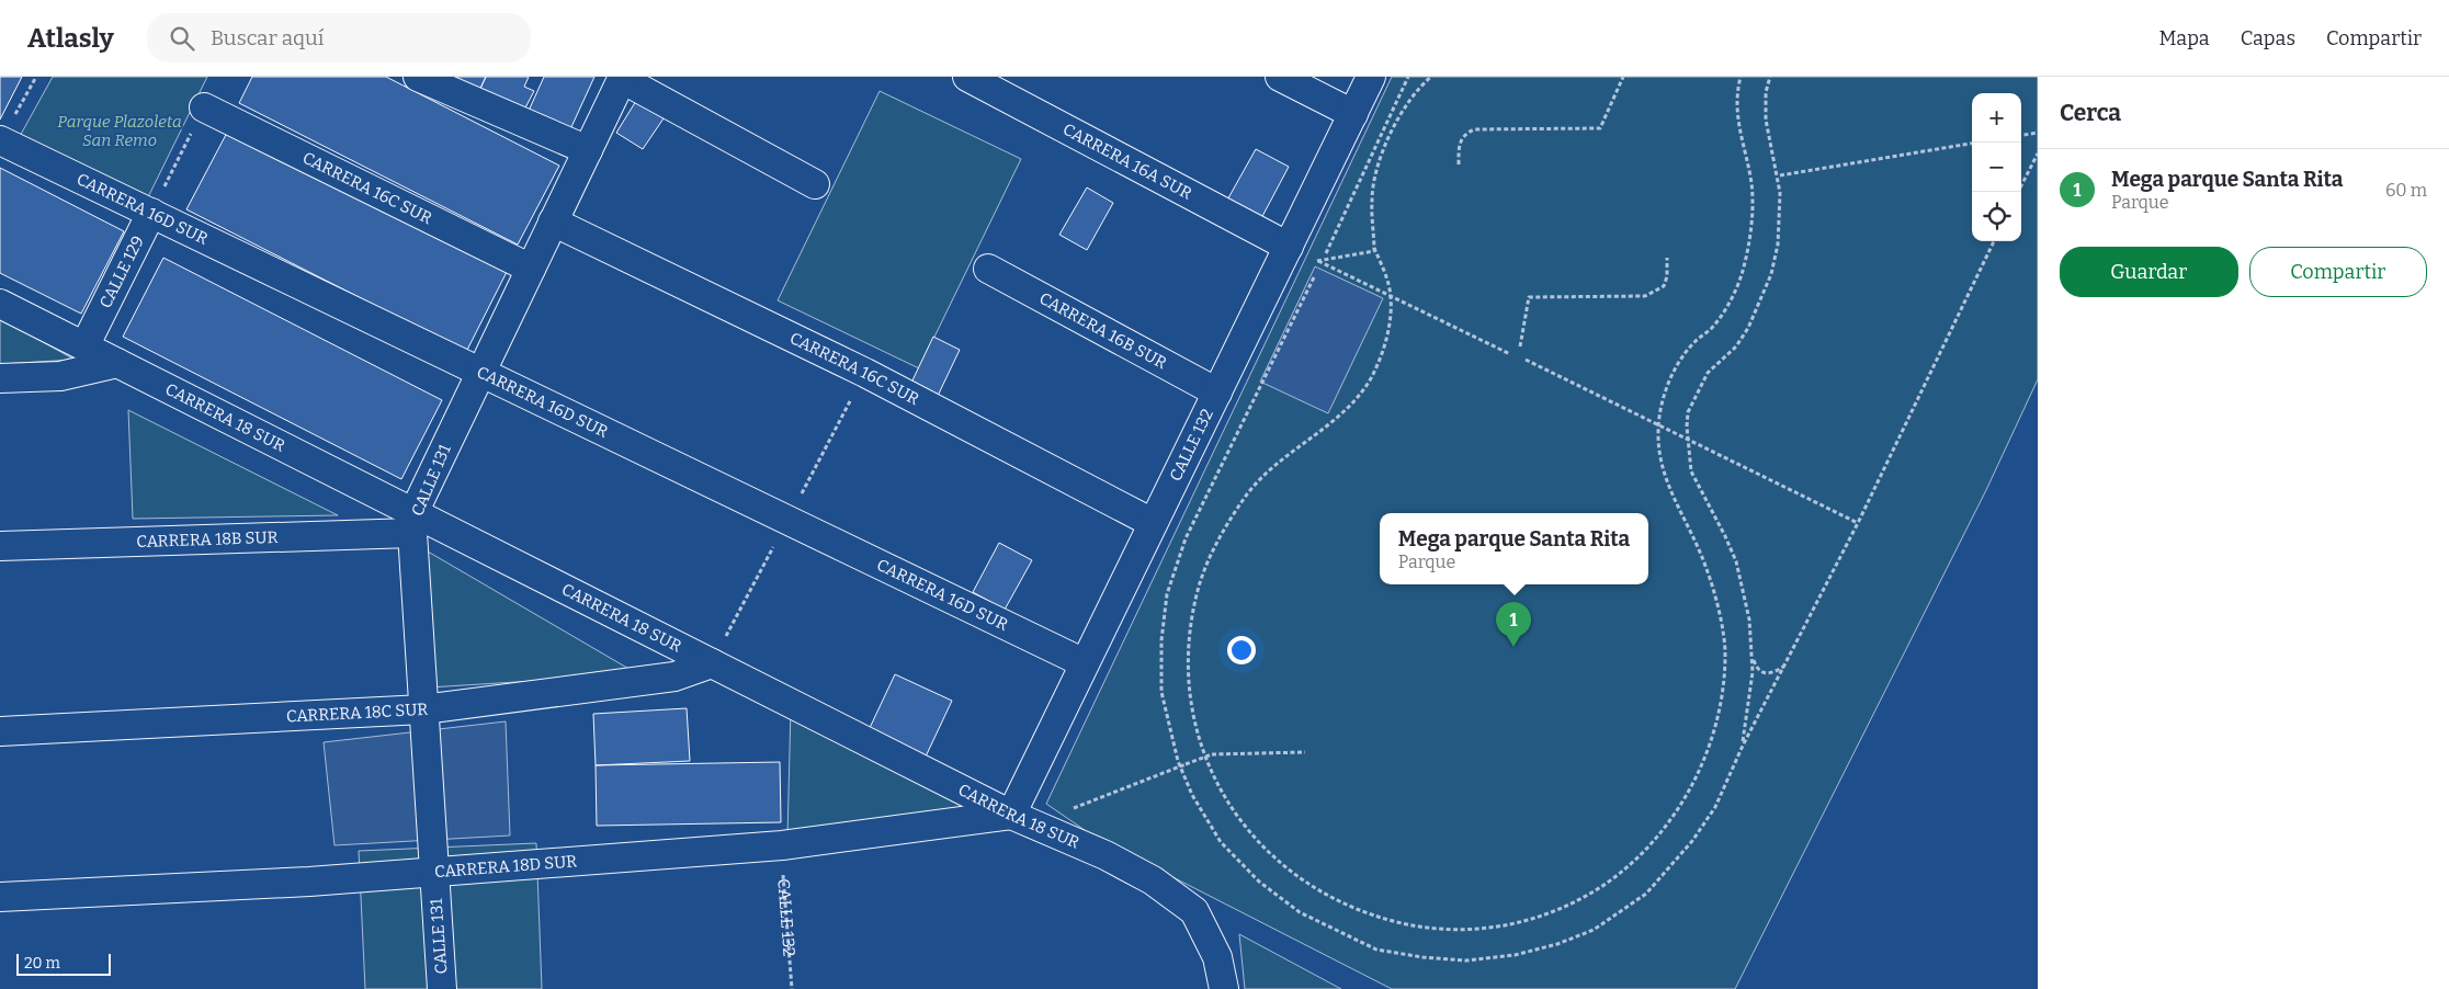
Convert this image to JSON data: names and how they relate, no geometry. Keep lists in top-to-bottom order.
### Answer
{
  "streets": {
    "street": [
      "CARRERA 16A SUR",
      "CARRERA 16C SUR",
      "CARRERA 16D SUR",
      "CALLE 129",
      "CARRERA 16B SUR",
      "CARRERA 18 SUR",
      "CALLE 132",
      "CALLE 131",
      "CARRERA 18B SUR",
      "CARRERA 18C SUR",
      "CARRERA 18D SUR"
    ]
  },
  "crossings": [
    ["CARRERA 16A SUR", "CALLE 132"],
    ["CARRERA 16C SUR", "CALLE 132"],
    ["CARRERA 16C SUR", "CALLE 131"],
    ["CARRERA 16D SUR", "CALLE 129"],
    ["CARRERA 16D SUR", "CALLE 132"],
    ["CARRERA 16D SUR", "CALLE 131"],
    ["CALLE 129", "CARRERA 18 SUR"],
    ["CARRERA 16B SUR", "CALLE 132"],
    ["CARRERA 18 SUR", "CALLE 132"],
    ["CARRERA 18 SUR", "CALLE 131"],
    ["CARRERA 18 SUR", "CARRERA 18B SUR"],
    ["CARRERA 18 SUR", "CARRERA 18C SUR"],
    ["CARRERA 18 SUR", "CARRERA 18D SUR"],
    ["CALLE 132", "CARRERA 18D SUR"],
    ["CALLE 131", "CARRERA 18B SUR"],
    ["CALLE 131", "CARRERA 18C SUR"],
    ["CALLE 131", "CARRERA 18D SUR"]
  ],
  "parks": ["Parque Plazoleta San Remo"],
  "scale_bar": "20 m",
  "page": {
    "header": "Atlasly",
    "search": "Buscar aquí",
    "nav": ["Mapa", "Capas", "Compartir"],
    "heading": "Cerca",
    "map_buttons": ["+", "−"],
    "list": [
      {
        "mark": "1",
        "name": "Mega parque Santa Rita",
        "note": "Parque",
        "value": "60 m"
      }
    ],
    "buttons": ["Guardar", "Compartir"],
    "popup": ["Mega parque Santa Rita", "Parque"],
    "pins": "1",
    "scale": "20 m"
  }
}
